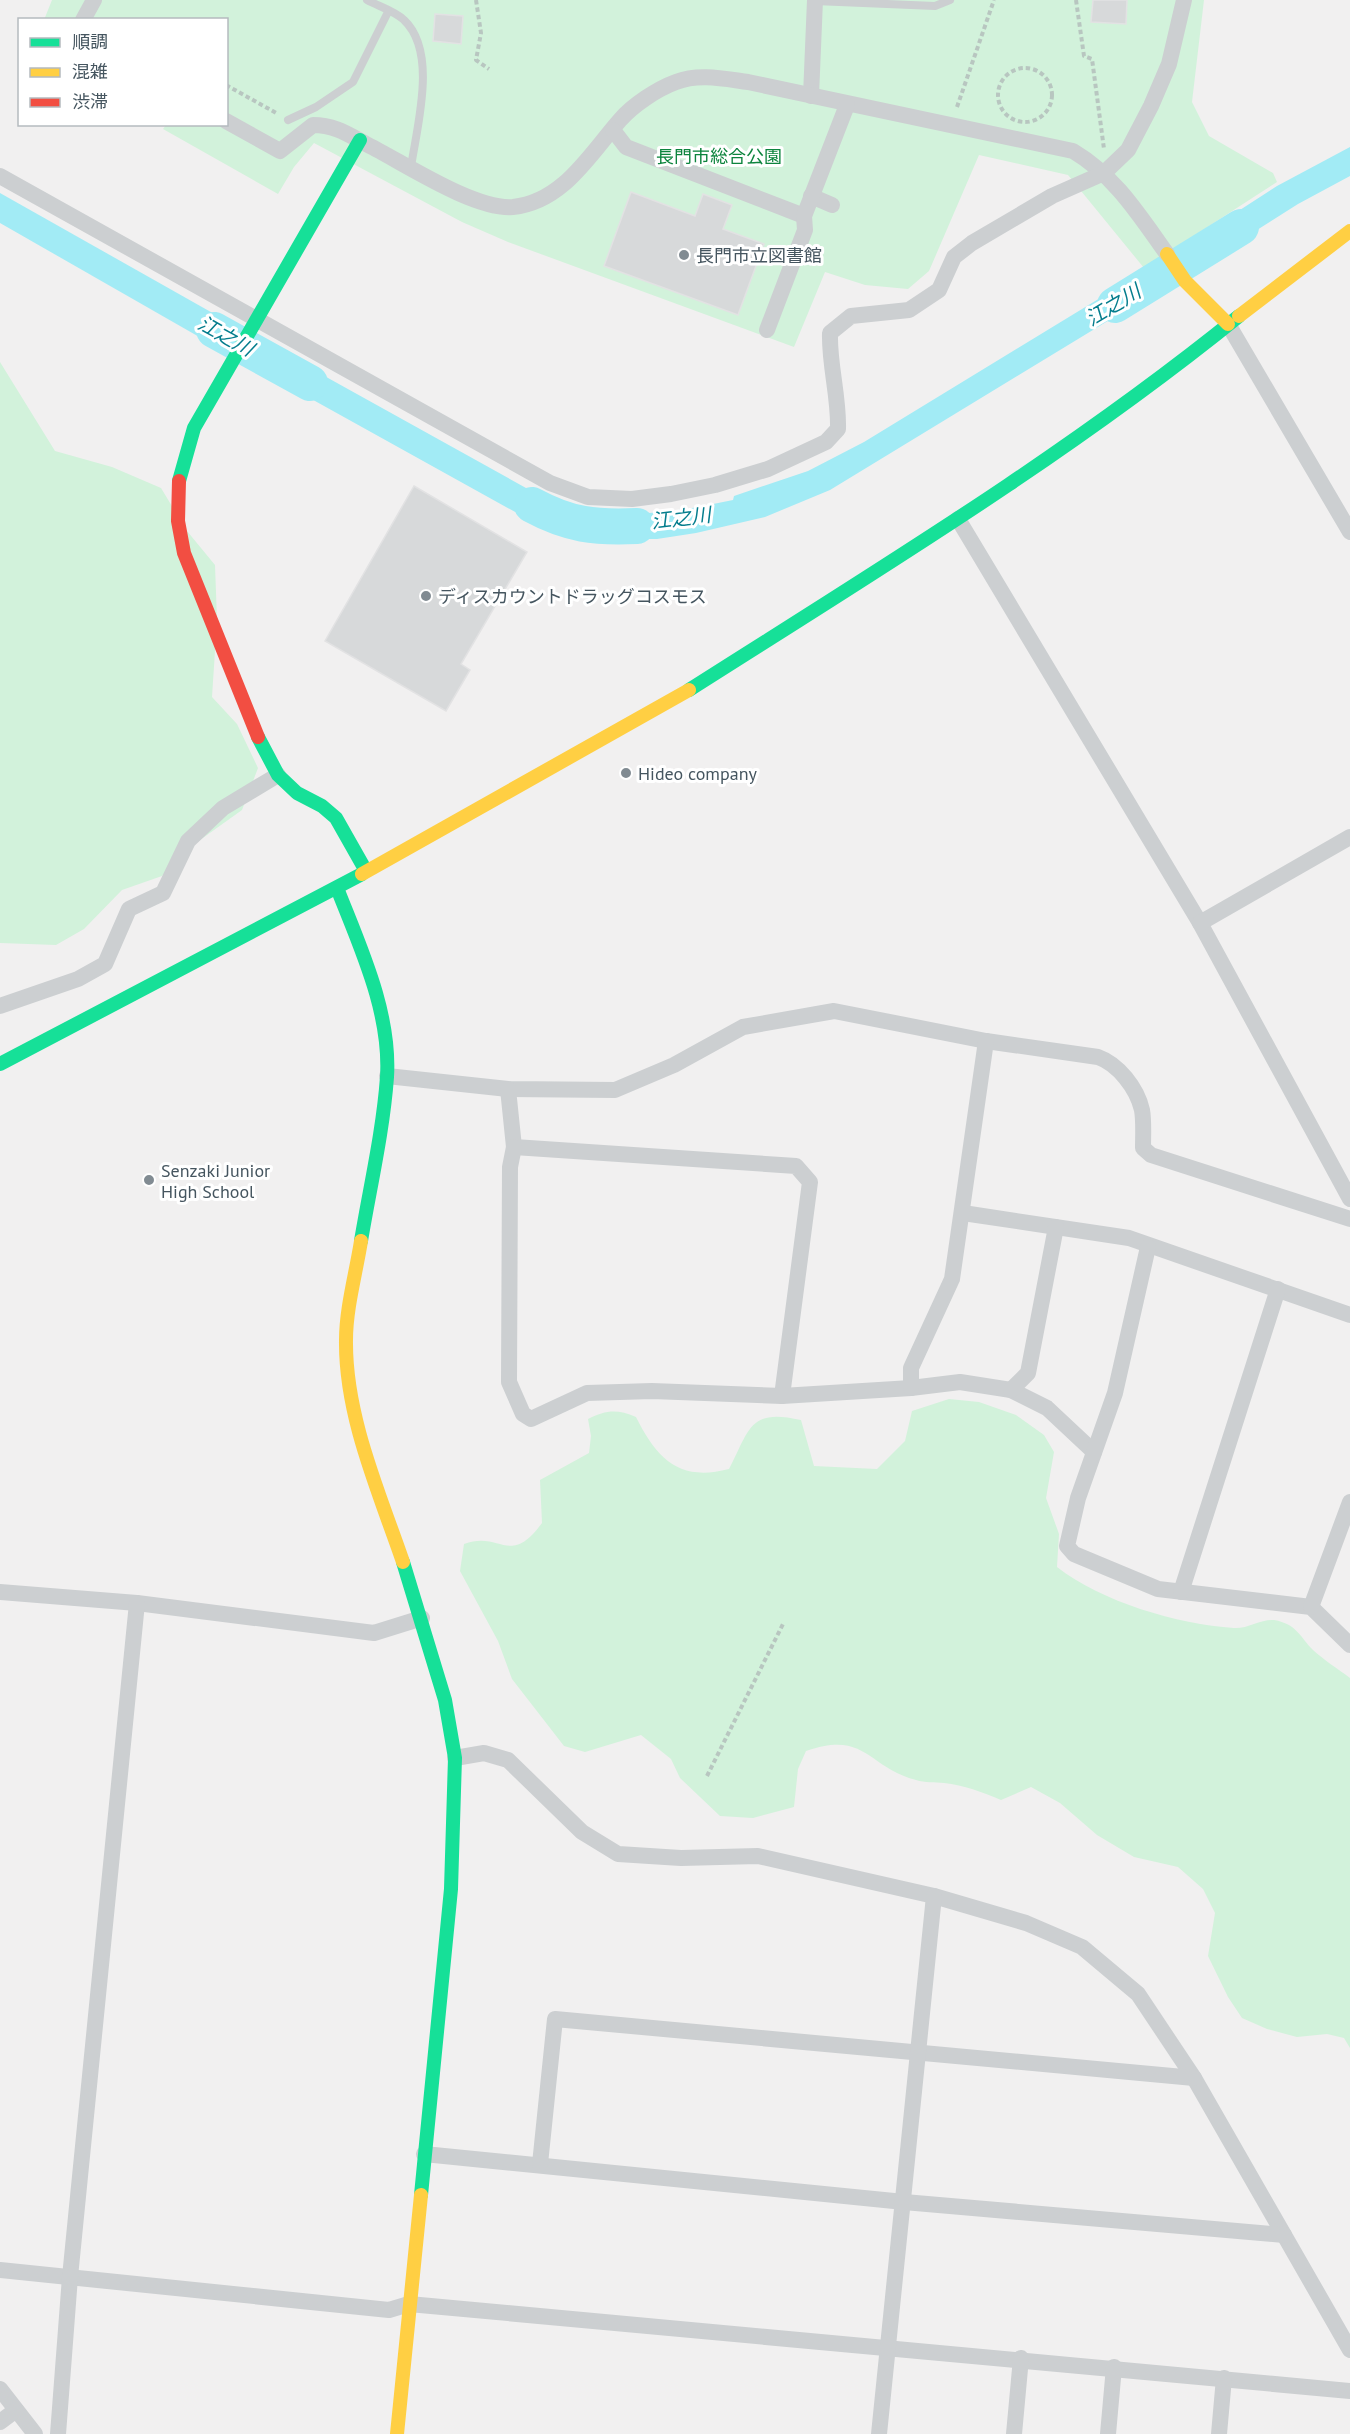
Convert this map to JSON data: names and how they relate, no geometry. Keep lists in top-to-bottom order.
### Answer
{
  "water": ["江之川"],
  "parks": ["長門市総合公園"],
  "places": [
    "長門市立図書館",
    "ディスカウントドラッグコスモス",
    "Hideo company",
    "Senzaki Junior High School"
  ],
  "legend": ["順調", "混雑", "渋滞"]
}
